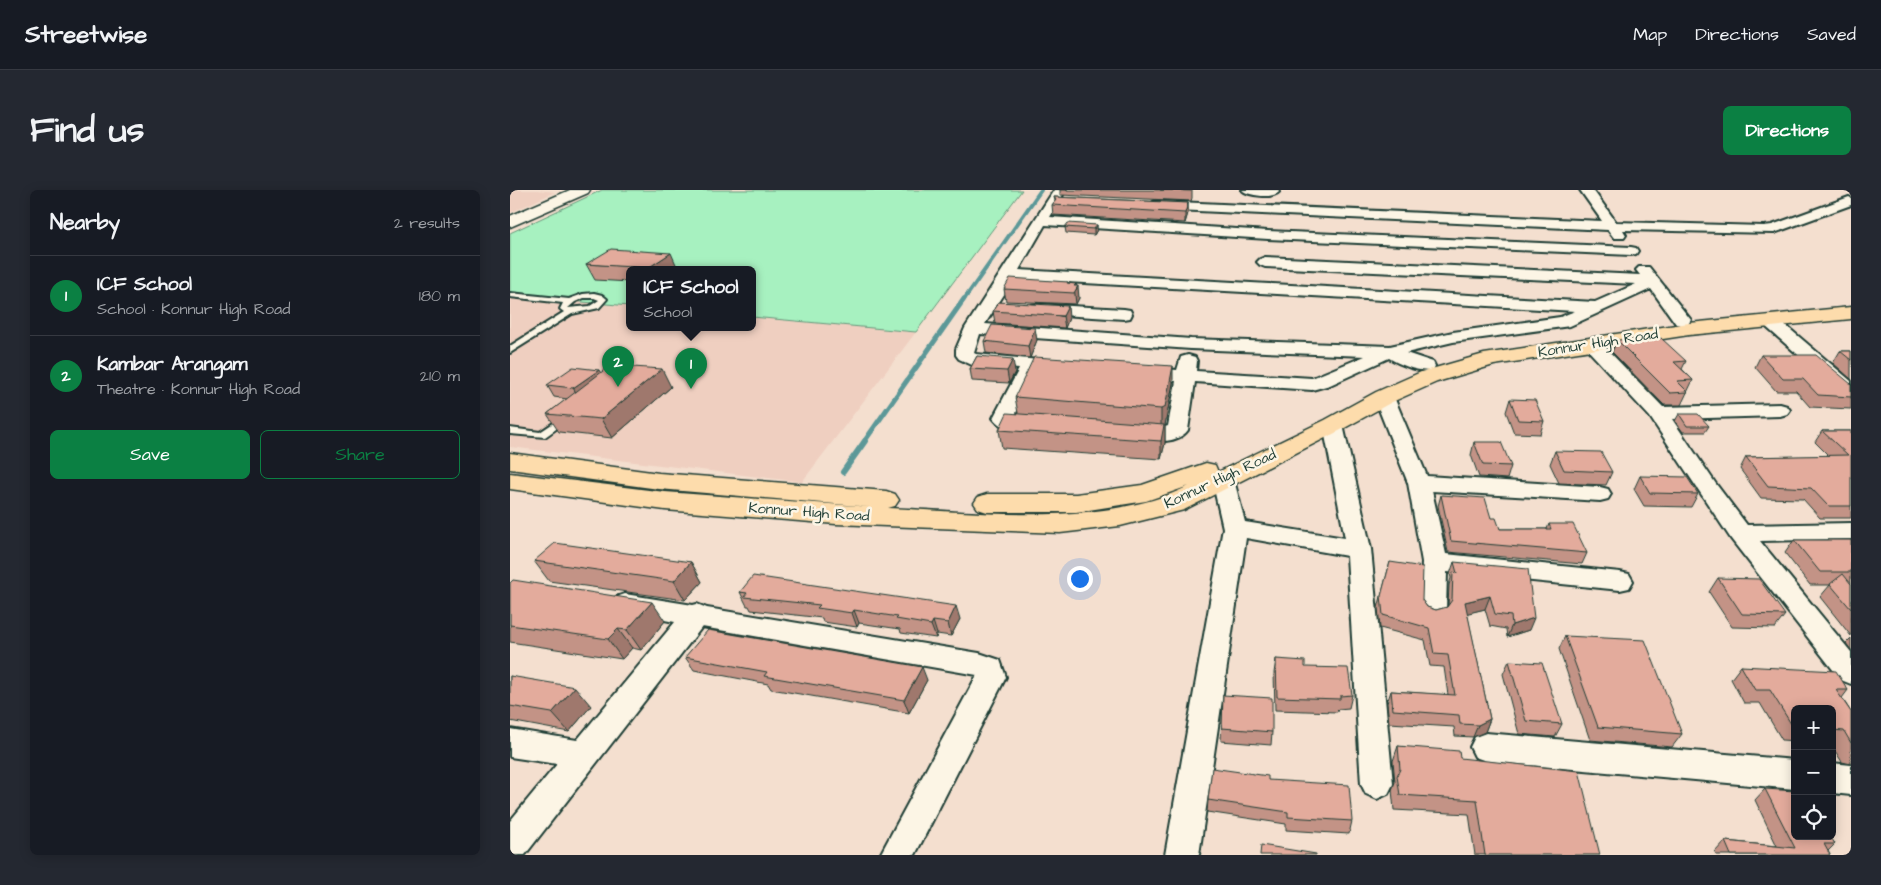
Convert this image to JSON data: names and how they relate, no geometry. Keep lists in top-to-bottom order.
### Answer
{
  "streets": {
    "main road": ["Konnur High Road"]
  },
  "page": {
    "header": "Streetwise",
    "nav": ["Map", "Directions", "Saved"],
    "title": "Find us",
    "buttons": [
      "Directions",
      ["Save", "Share"]
    ],
    "heading": ["Nearby", "2 results"],
    "list": [
      {
        "mark": "1",
        "name": "ICF School",
        "note": "School · Konnur High Road",
        "value": "180 m"
      },
      {
        "mark": "2",
        "name": "Kambar Arangam",
        "note": "Theatre · Konnur High Road",
        "value": "210 m"
      }
    ],
    "popup": ["ICF School", "School"],
    "pins": ["2", "1"],
    "map_buttons": ["+", "−"]
  }
}
